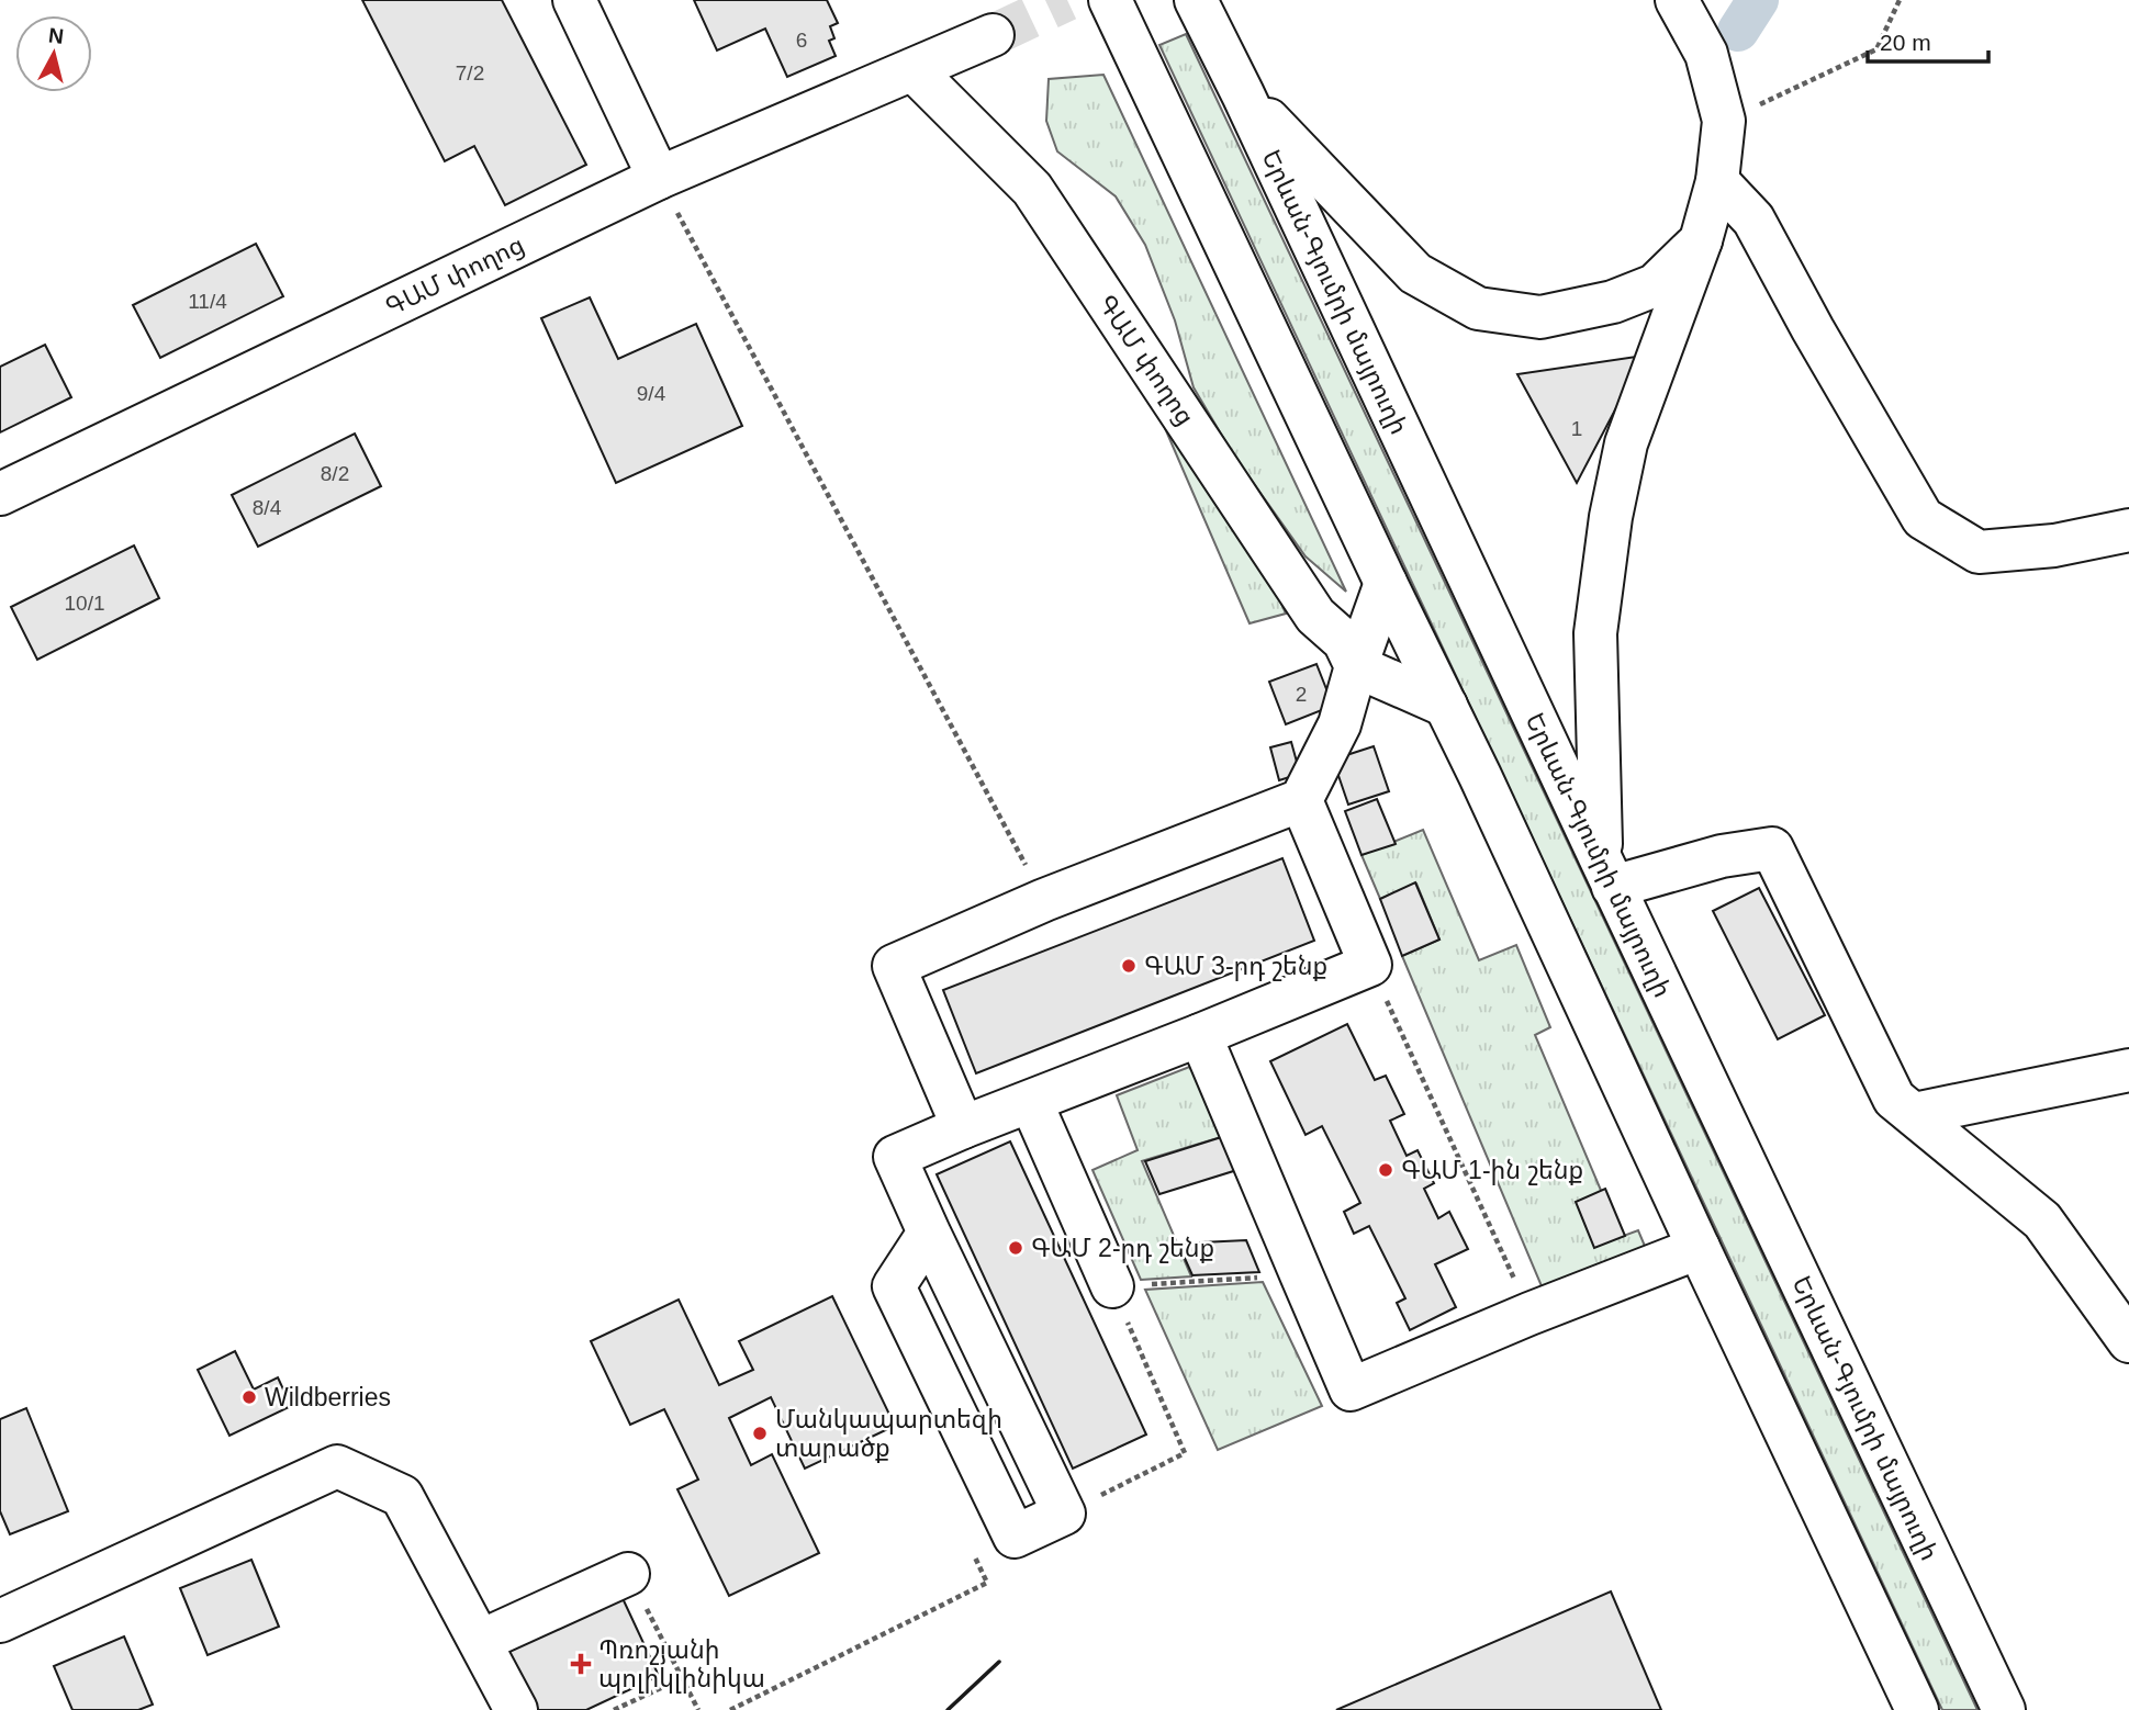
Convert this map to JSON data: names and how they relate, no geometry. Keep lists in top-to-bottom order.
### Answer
{
  "streets": {
    "main road": ["ԳԱՄ փողոց", "Երևան-Գյումրի մայրուղի"]
  },
  "places": {
    "other": [
      "ԳԱՄ 3-րդ շենք",
      "ԳԱՄ 1-ին շենք",
      "ԳԱՄ 2-րդ շենք",
      "Wildberries",
      "Մանկապարտեզի տարածք"
    ],
    "health": ["Պռոշյանի պոլիկլինիկա"]
  },
  "house_numbers": [
    "6",
    "7/2",
    "11/4",
    "9/4",
    "1",
    "8/2",
    "8/4",
    "10/1",
    "2"
  ],
  "scale_bar": "20 m",
  "north": "top"
}
